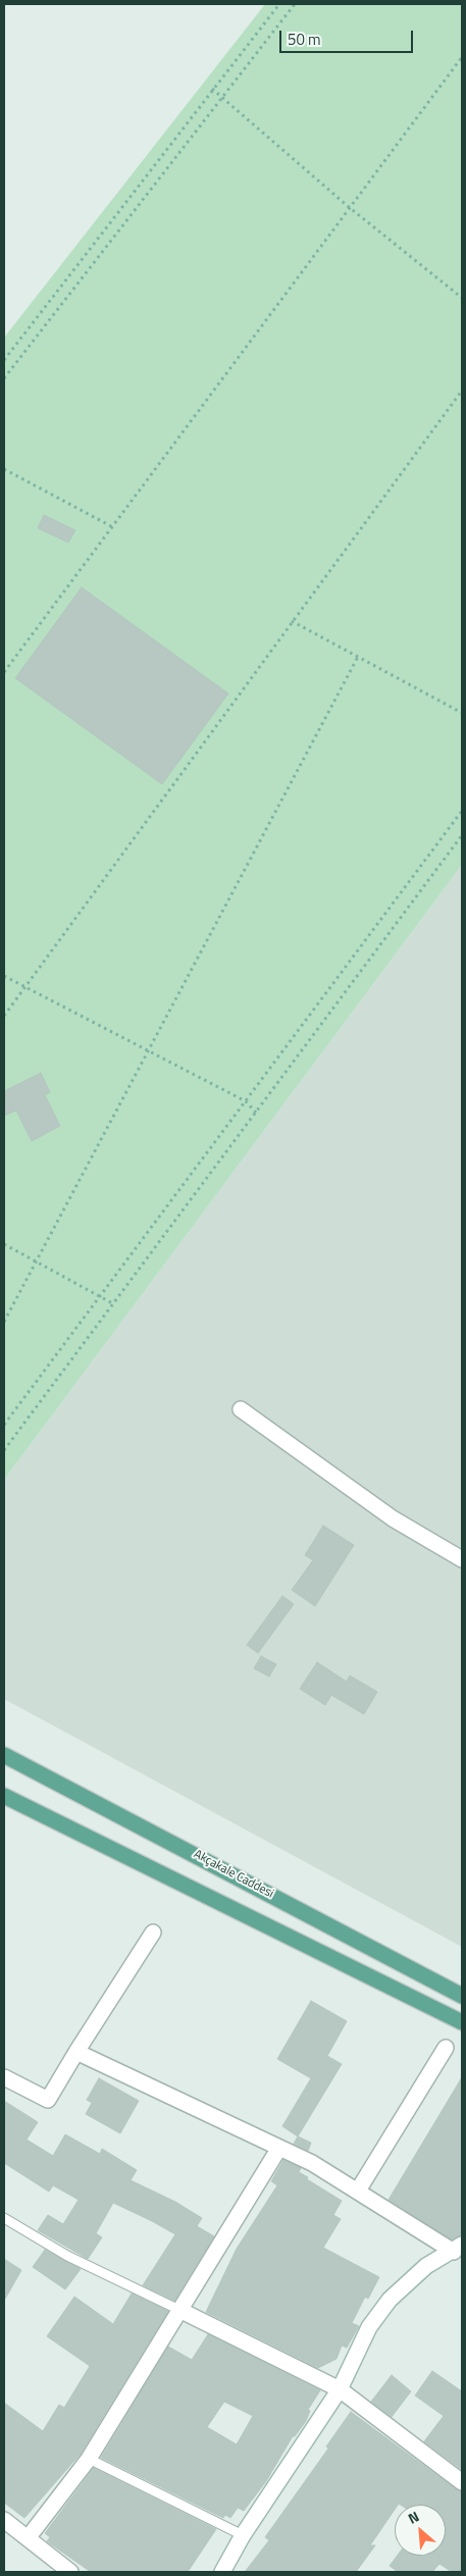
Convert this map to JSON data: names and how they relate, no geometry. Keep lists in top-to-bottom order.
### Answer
{
  "streets": {
    "main road": ["Akçakale Caddesi"]
  },
  "scale_bar": "50 m",
  "north": "top left"
}
